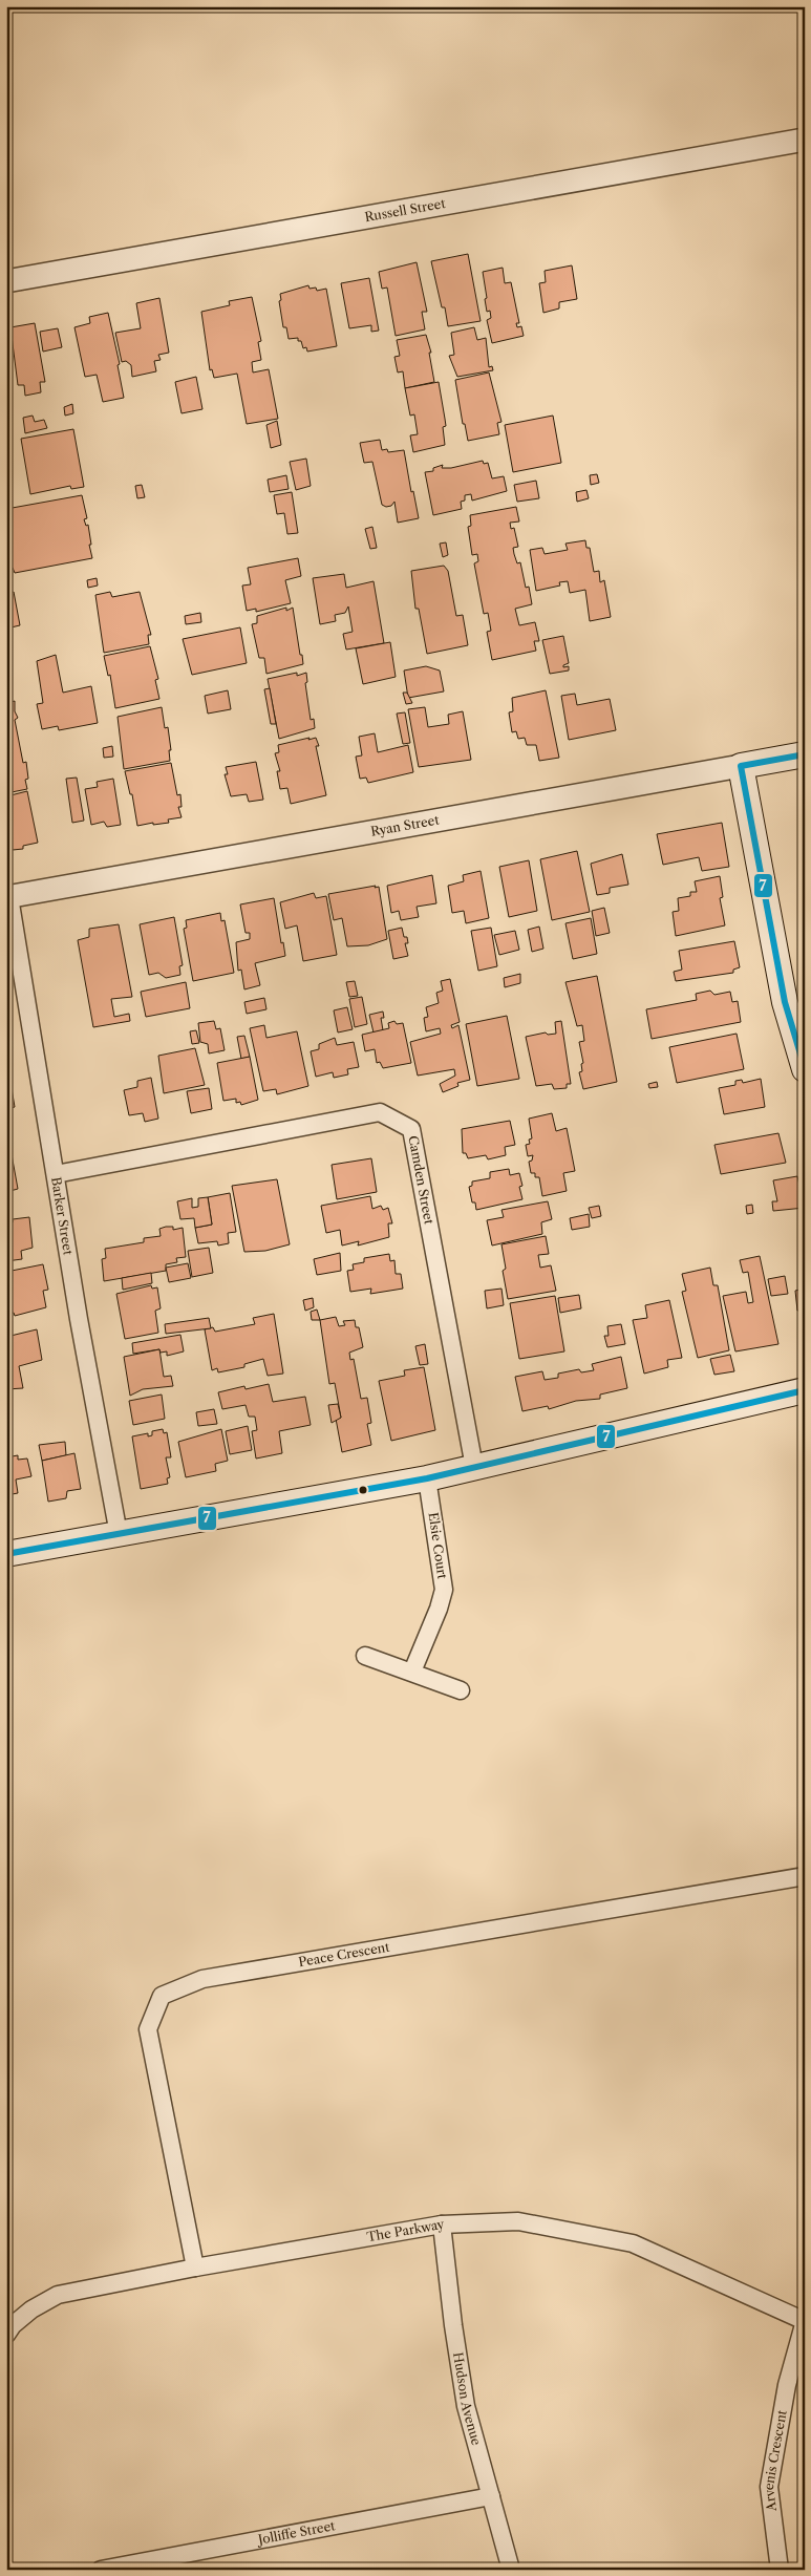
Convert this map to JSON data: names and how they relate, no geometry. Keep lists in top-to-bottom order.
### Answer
{
  "streets": {
    "main road": ["Ryan Street"],
    "street": [
      "Russell Street",
      "Camden Street",
      "Barker Street",
      "Elsie Court",
      "Peace Crescent",
      "The Parkway",
      "Hudson Avenue",
      "Arvenis Crescent",
      "Jolliffe Street"
    ]
  },
  "crossings": [
    ["Ryan Street", "Barker Street"],
    ["Camden Street", "Barker Street"],
    ["Peace Crescent", "The Parkway"],
    ["The Parkway", "Hudson Avenue"],
    ["The Parkway", "Arvenis Crescent"],
    ["Hudson Avenue", "Jolliffe Street"]
  ],
  "lines": ["transit line 7"]
}
